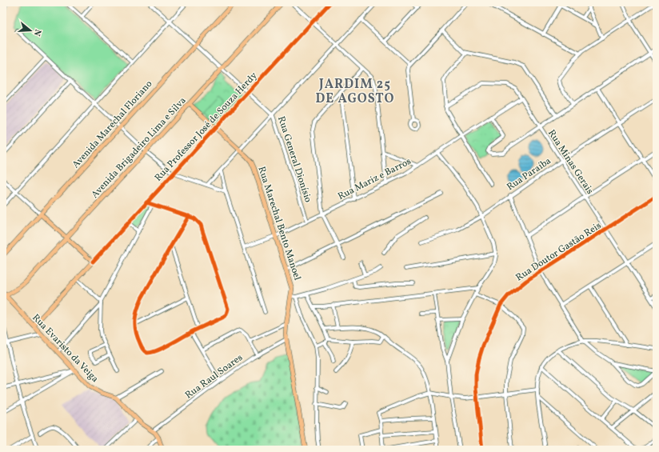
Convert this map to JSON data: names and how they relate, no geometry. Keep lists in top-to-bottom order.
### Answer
{
  "streets": {
    "main road": [
      "Avenida Marechal Floriano",
      "Rua Professor José de Souza Herdy",
      "Avenida Brigadeiro Lima e Silva",
      "Rua Marechal Bento Manoel",
      "Rua Evaristo da Veiga"
    ],
    "street": [
      "Rua General Dionísio",
      "Rua Minas Gerais",
      "Rua Paraíba",
      "Rua Mariz e Barros",
      "Rua Doutor Gastão Reis",
      "Rua Raul Soares"
    ]
  },
  "crossings": [
    ["Avenida Marechal Floriano", "Rua General Dionísio"],
    ["Rua Professor José de Souza Herdy", "Rua General Dionísio"],
    ["Rua Professor José de Souza Herdy", "Rua Marechal Bento Manoel"],
    ["Rua Professor José de Souza Herdy", "Rua Evaristo da Veiga"],
    ["Avenida Brigadeiro Lima e Silva", "Rua General Dionísio"],
    ["Avenida Brigadeiro Lima e Silva", "Rua Marechal Bento Manoel"],
    ["Avenida Brigadeiro Lima e Silva", "Rua Evaristo da Veiga"],
    ["Rua General Dionísio", "Rua Mariz e Barros"],
    ["Rua Minas Gerais", "Rua Paraíba"],
    ["Rua Minas Gerais", "Rua Mariz e Barros"],
    ["Rua Minas Gerais", "Rua Doutor Gastão Reis"],
    ["Rua Mariz e Barros", "Rua Marechal Bento Manoel"],
    ["Rua Marechal Bento Manoel", "Rua Raul Soares"],
    ["Rua Evaristo da Veiga", "Rua Raul Soares"]
  ],
  "districts": ["JARDIM 25 DE AGOSTO"],
  "north": "right"
}
